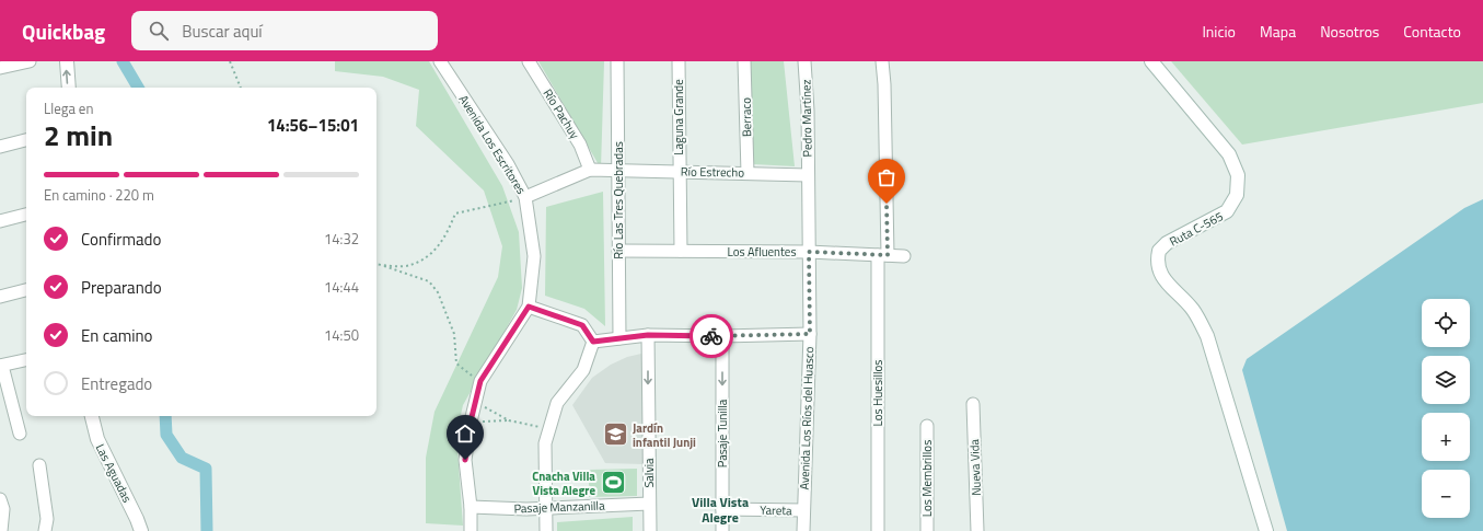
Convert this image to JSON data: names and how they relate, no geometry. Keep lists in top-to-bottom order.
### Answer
{
  "streets": {
    "main road": ["Ruta C-565", "Las Aguadas"],
    "street": [
      "Río Pachuy",
      "Laguna Grande",
      "Berraco",
      "Pedro Martínez",
      "Avenida Los Escritores",
      "Río Estrecho",
      "Río Las Tres Quebradas",
      "Los Afluentes",
      "Los Huesillos",
      "Avenida Los Ríos del Huasco",
      "Pasaje Tunilla",
      "Nueva Vida",
      "Salvia",
      "Los Membrillos",
      "Pasaje Manzanilla",
      "Yareta"
    ]
  },
  "crossings": [
    ["Laguna Grande", "Río Estrecho"],
    ["Laguna Grande", "Los Afluentes"],
    ["Berraco", "Río Estrecho"],
    ["Pedro Martínez", "Río Estrecho"],
    ["Pedro Martínez", "Avenida Los Ríos del Huasco"],
    ["Avenida Los Escritores", "Pasaje Manzanilla"],
    ["Río Estrecho", "Río Las Tres Quebradas"],
    ["Río Estrecho", "Avenida Los Ríos del Huasco"],
    ["Río Las Tres Quebradas", "Los Afluentes"],
    ["Los Afluentes", "Los Huesillos"],
    ["Los Afluentes", "Avenida Los Ríos del Huasco"],
    ["Avenida Los Ríos del Huasco", "Yareta"],
    ["Pasaje Tunilla", "Yareta"],
    ["Salvia", "Pasaje Manzanilla"]
  ],
  "one_way": ["Pasaje Tunilla"],
  "districts": ["Villa Vista Alegre"],
  "places": {
    "school or university": ["Jardín infantil Junji"],
    "sports": ["Cnacha Villa Vista Alegre"]
  },
  "page": {
    "header": "Quickbag",
    "search": "Buscar aquí",
    "nav": [
      "Inicio",
      "Mapa",
      "Nosotros",
      "Contacto"
    ],
    "heading": ["2 min", "Llega en", "14:56–15:01"],
    "bar": "En camino · 220 m",
    "list": [
      ["Confirmado", "14:32"],
      ["Preparando", "14:44"],
      ["En camino", "14:50"],
      "Entregado"
    ],
    "map_buttons": ["+", "−"]
  }
}
